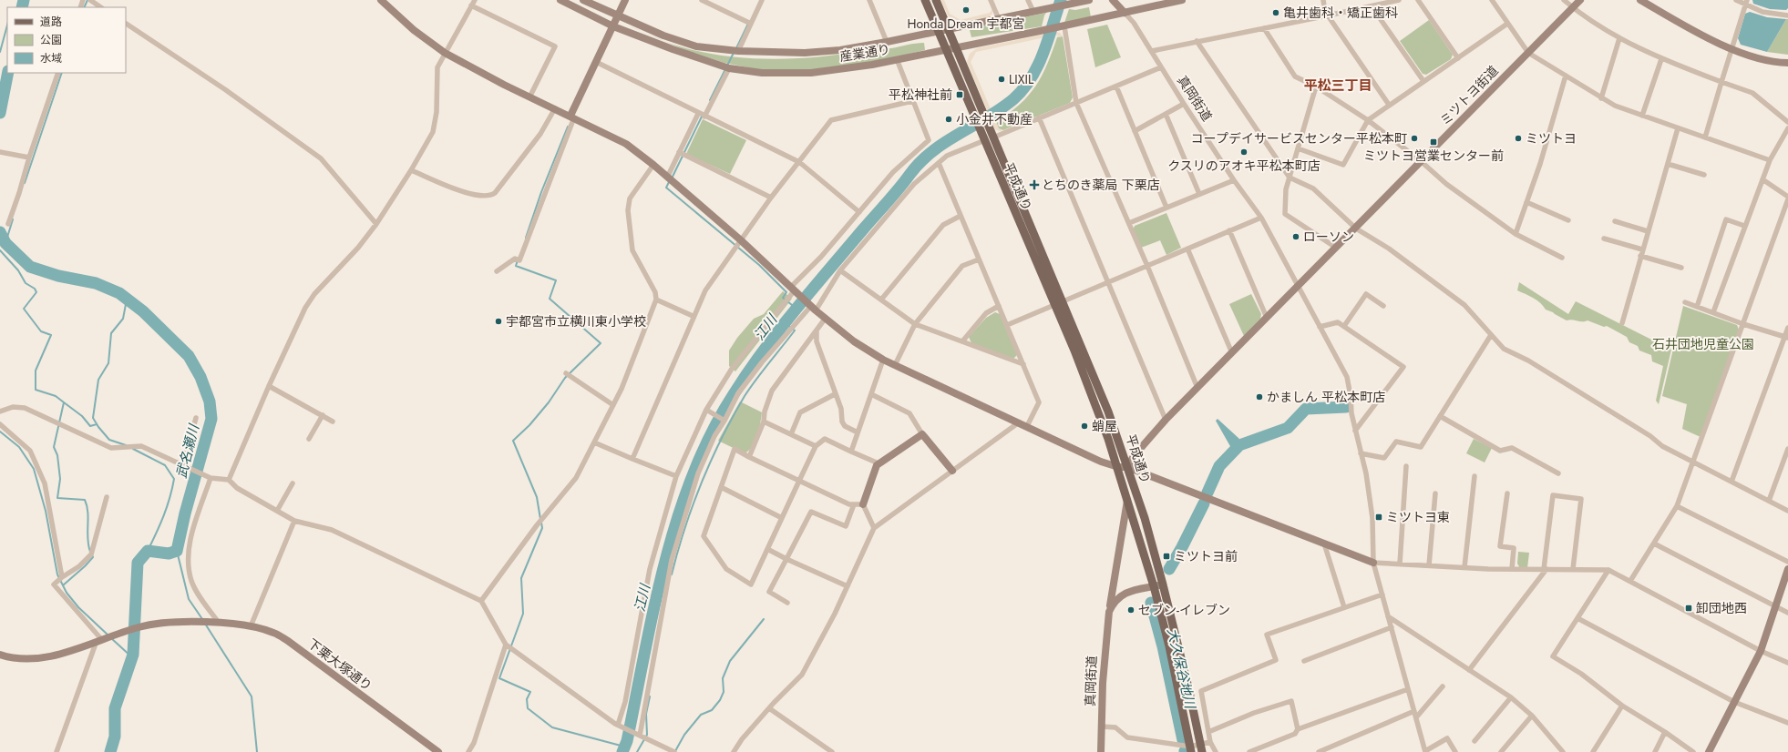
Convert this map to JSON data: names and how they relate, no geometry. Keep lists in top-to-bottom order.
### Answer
{
  "streets": {
    "main road": ["平成通り"],
    "street": [
      "産業通り",
      "ミツトヨ街道",
      "真岡街道",
      "下栗大塚通り"
    ]
  },
  "crossings": [
    ["産業通り", "真岡街道"],
    ["ミツトヨ街道", "真岡街道"],
    ["ミツトヨ街道", "平成通り"],
    ["真岡街道", "平成通り"]
  ],
  "districts": ["平松三丁目"],
  "water": ["江川", "武名瀬川", "大久保谷地川"],
  "parks": ["石井団地児童公園"],
  "places": {
    "other": [
      "Honda Dream 宇都宮",
      "亀井歯科・矯正歯科",
      "LIXIL",
      "小金井不動産",
      "コープデイサービスセンター平松本町",
      "ミツトヨ",
      "クスリのアオキ平松本町店",
      "ローソン",
      "宇都宮市立横川東小学校",
      "かましん 平松本町店",
      "蛸屋",
      "セブン-イレブン"
    ],
    "transit": [
      "平松神社前",
      "ミツトヨ営業センター前",
      "ミツトヨ東",
      "ミツトヨ前",
      "卸団地西"
    ],
    "health": ["とちのき薬局 下栗店"]
  },
  "legend": ["道路", "公園", "水域"]
}
